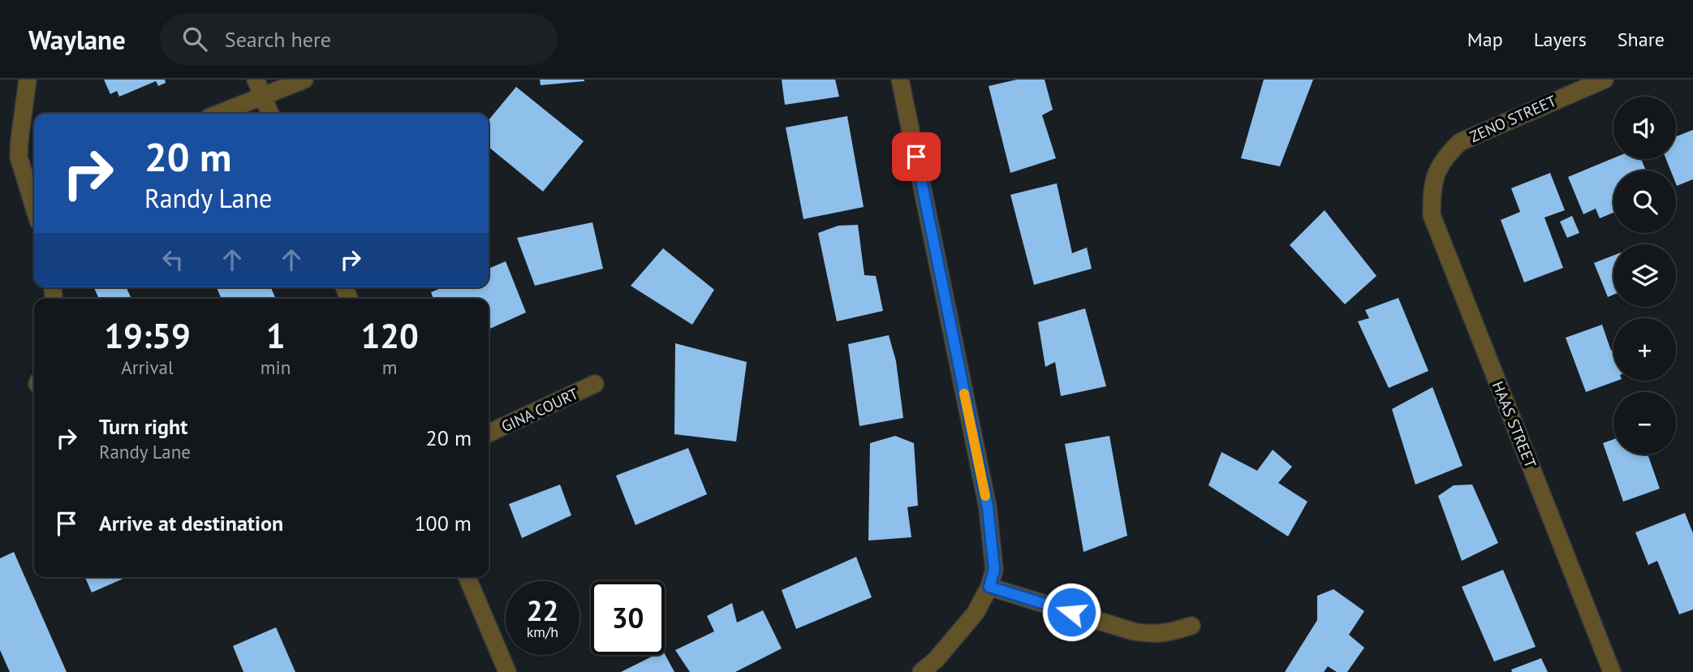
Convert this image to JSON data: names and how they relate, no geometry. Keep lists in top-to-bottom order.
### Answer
{
  "streets": {
    "street": ["ZENO STREET", "GINA COURT", "HAAS STREET"]
  },
  "crossings": [
    ["ZENO STREET", "HAAS STREET"]
  ],
  "page": {
    "header": "Waylane",
    "search": "Search here",
    "nav": ["Map", "Layers", "Share"],
    "map_buttons": ["+", "−"],
    "turn": ["20 m", "Randy Lane"],
    "eta": [
      "19:59",
      "Arrival",
      "1",
      "min",
      "120",
      "m"
    ],
    "list": [
      {
        "name": "Turn right",
        "note": "Randy Lane",
        "value": "20 m"
      },
      {
        "name": "Arrive at destination",
        "value": "100 m"
      }
    ],
    "speed": "22 km/h",
    "limit": "30"
  }
}
